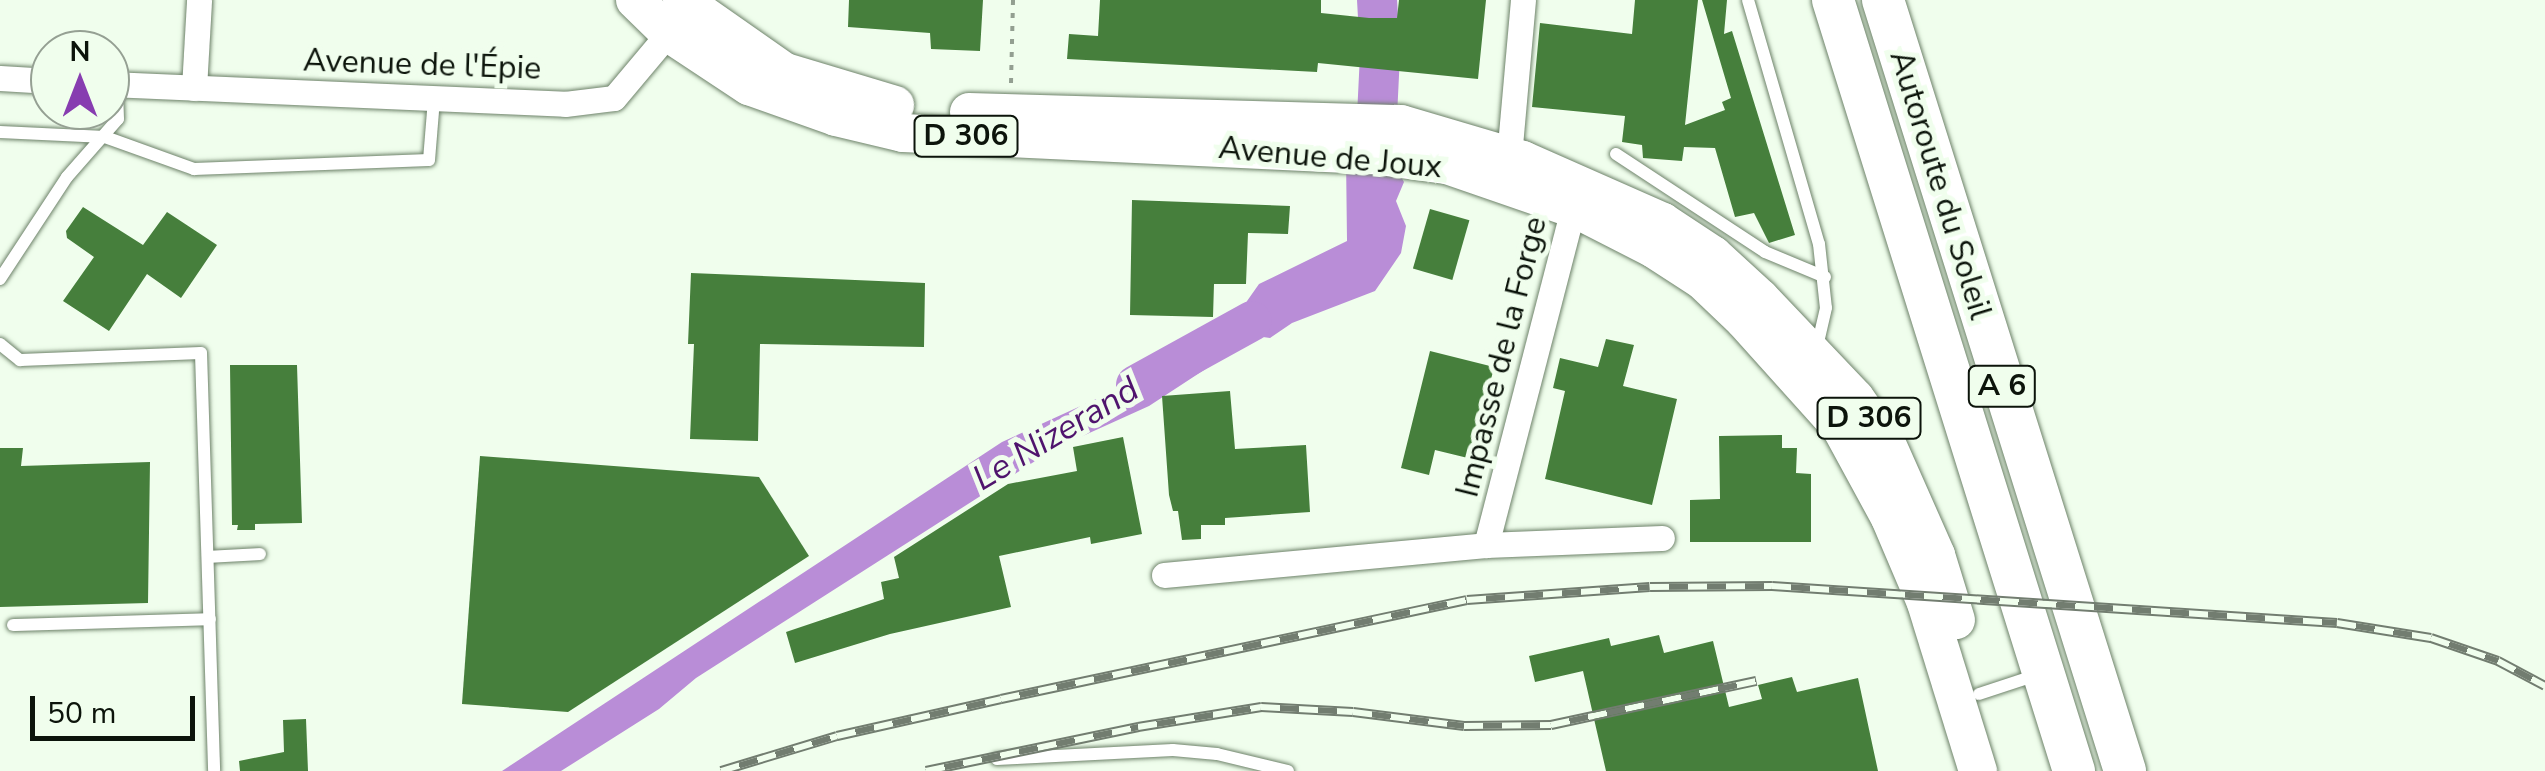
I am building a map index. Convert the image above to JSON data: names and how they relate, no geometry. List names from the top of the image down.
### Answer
{
  "streets": {
    "highway": ["Autoroute du Soleil", "A 6"],
    "main road": ["D 306", "Avenue de Joux"],
    "street": ["Avenue de l'Épie", "Impasse de la Forge"]
  },
  "crossings": [
    ["Avenue de l'Épie", "Avenue de Joux"],
    ["Avenue de Joux", "Impasse de la Forge"]
  ],
  "water": ["Le Nizerand"],
  "scale_bar": "50 m",
  "north": "top"
}
